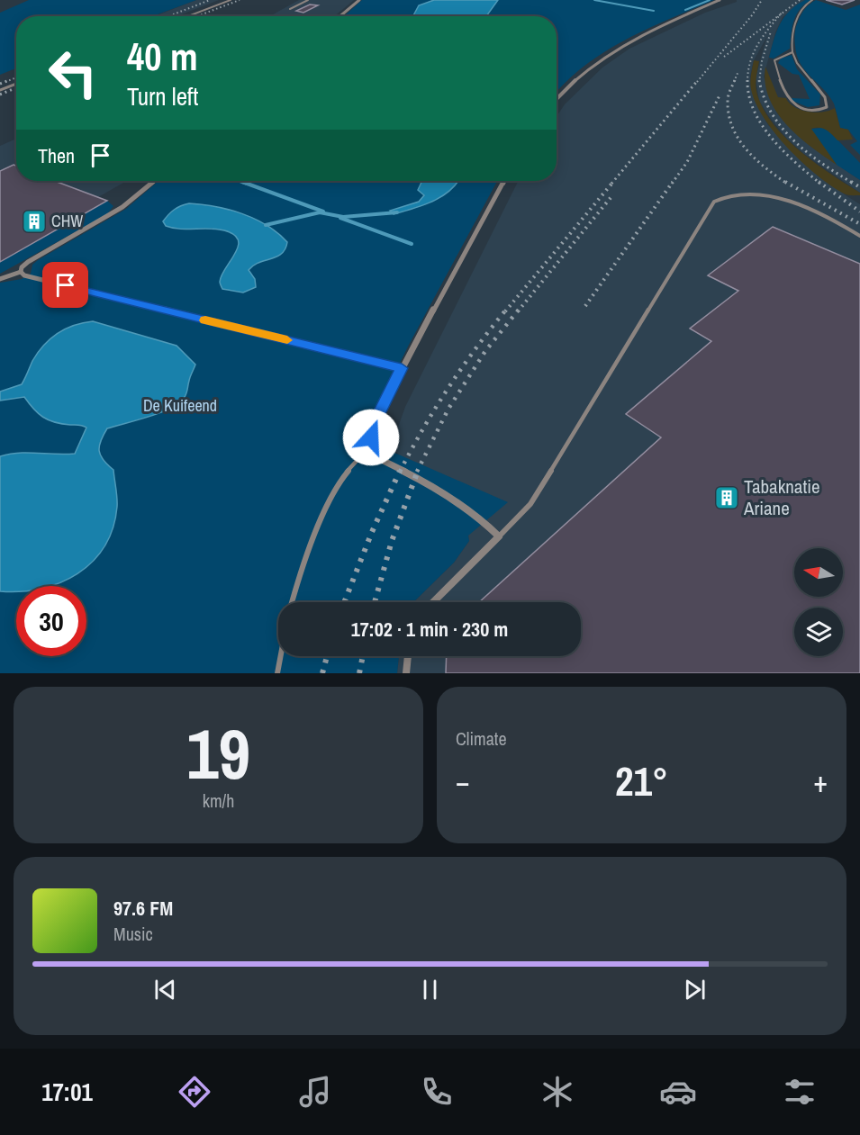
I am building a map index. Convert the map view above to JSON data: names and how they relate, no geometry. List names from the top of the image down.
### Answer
{
  "parks": ["De Kuifeend"],
  "places": {
    "building": ["CHW", "Tabaknatie Ariane"]
  },
  "north": "left",
  "page": {
    "turn": ["40 m", "Turn left"],
    "then": "Then",
    "limit": "30",
    "trip": "17:02 · 1 min · 230 m",
    "tile": [
      ["19", "km/h"],
      "Climate"
    ],
    "heat": ["−", "21°", "+"],
    "song": ["97.6 FM", "Music"],
    "tabs": "17:01"
  }
}
